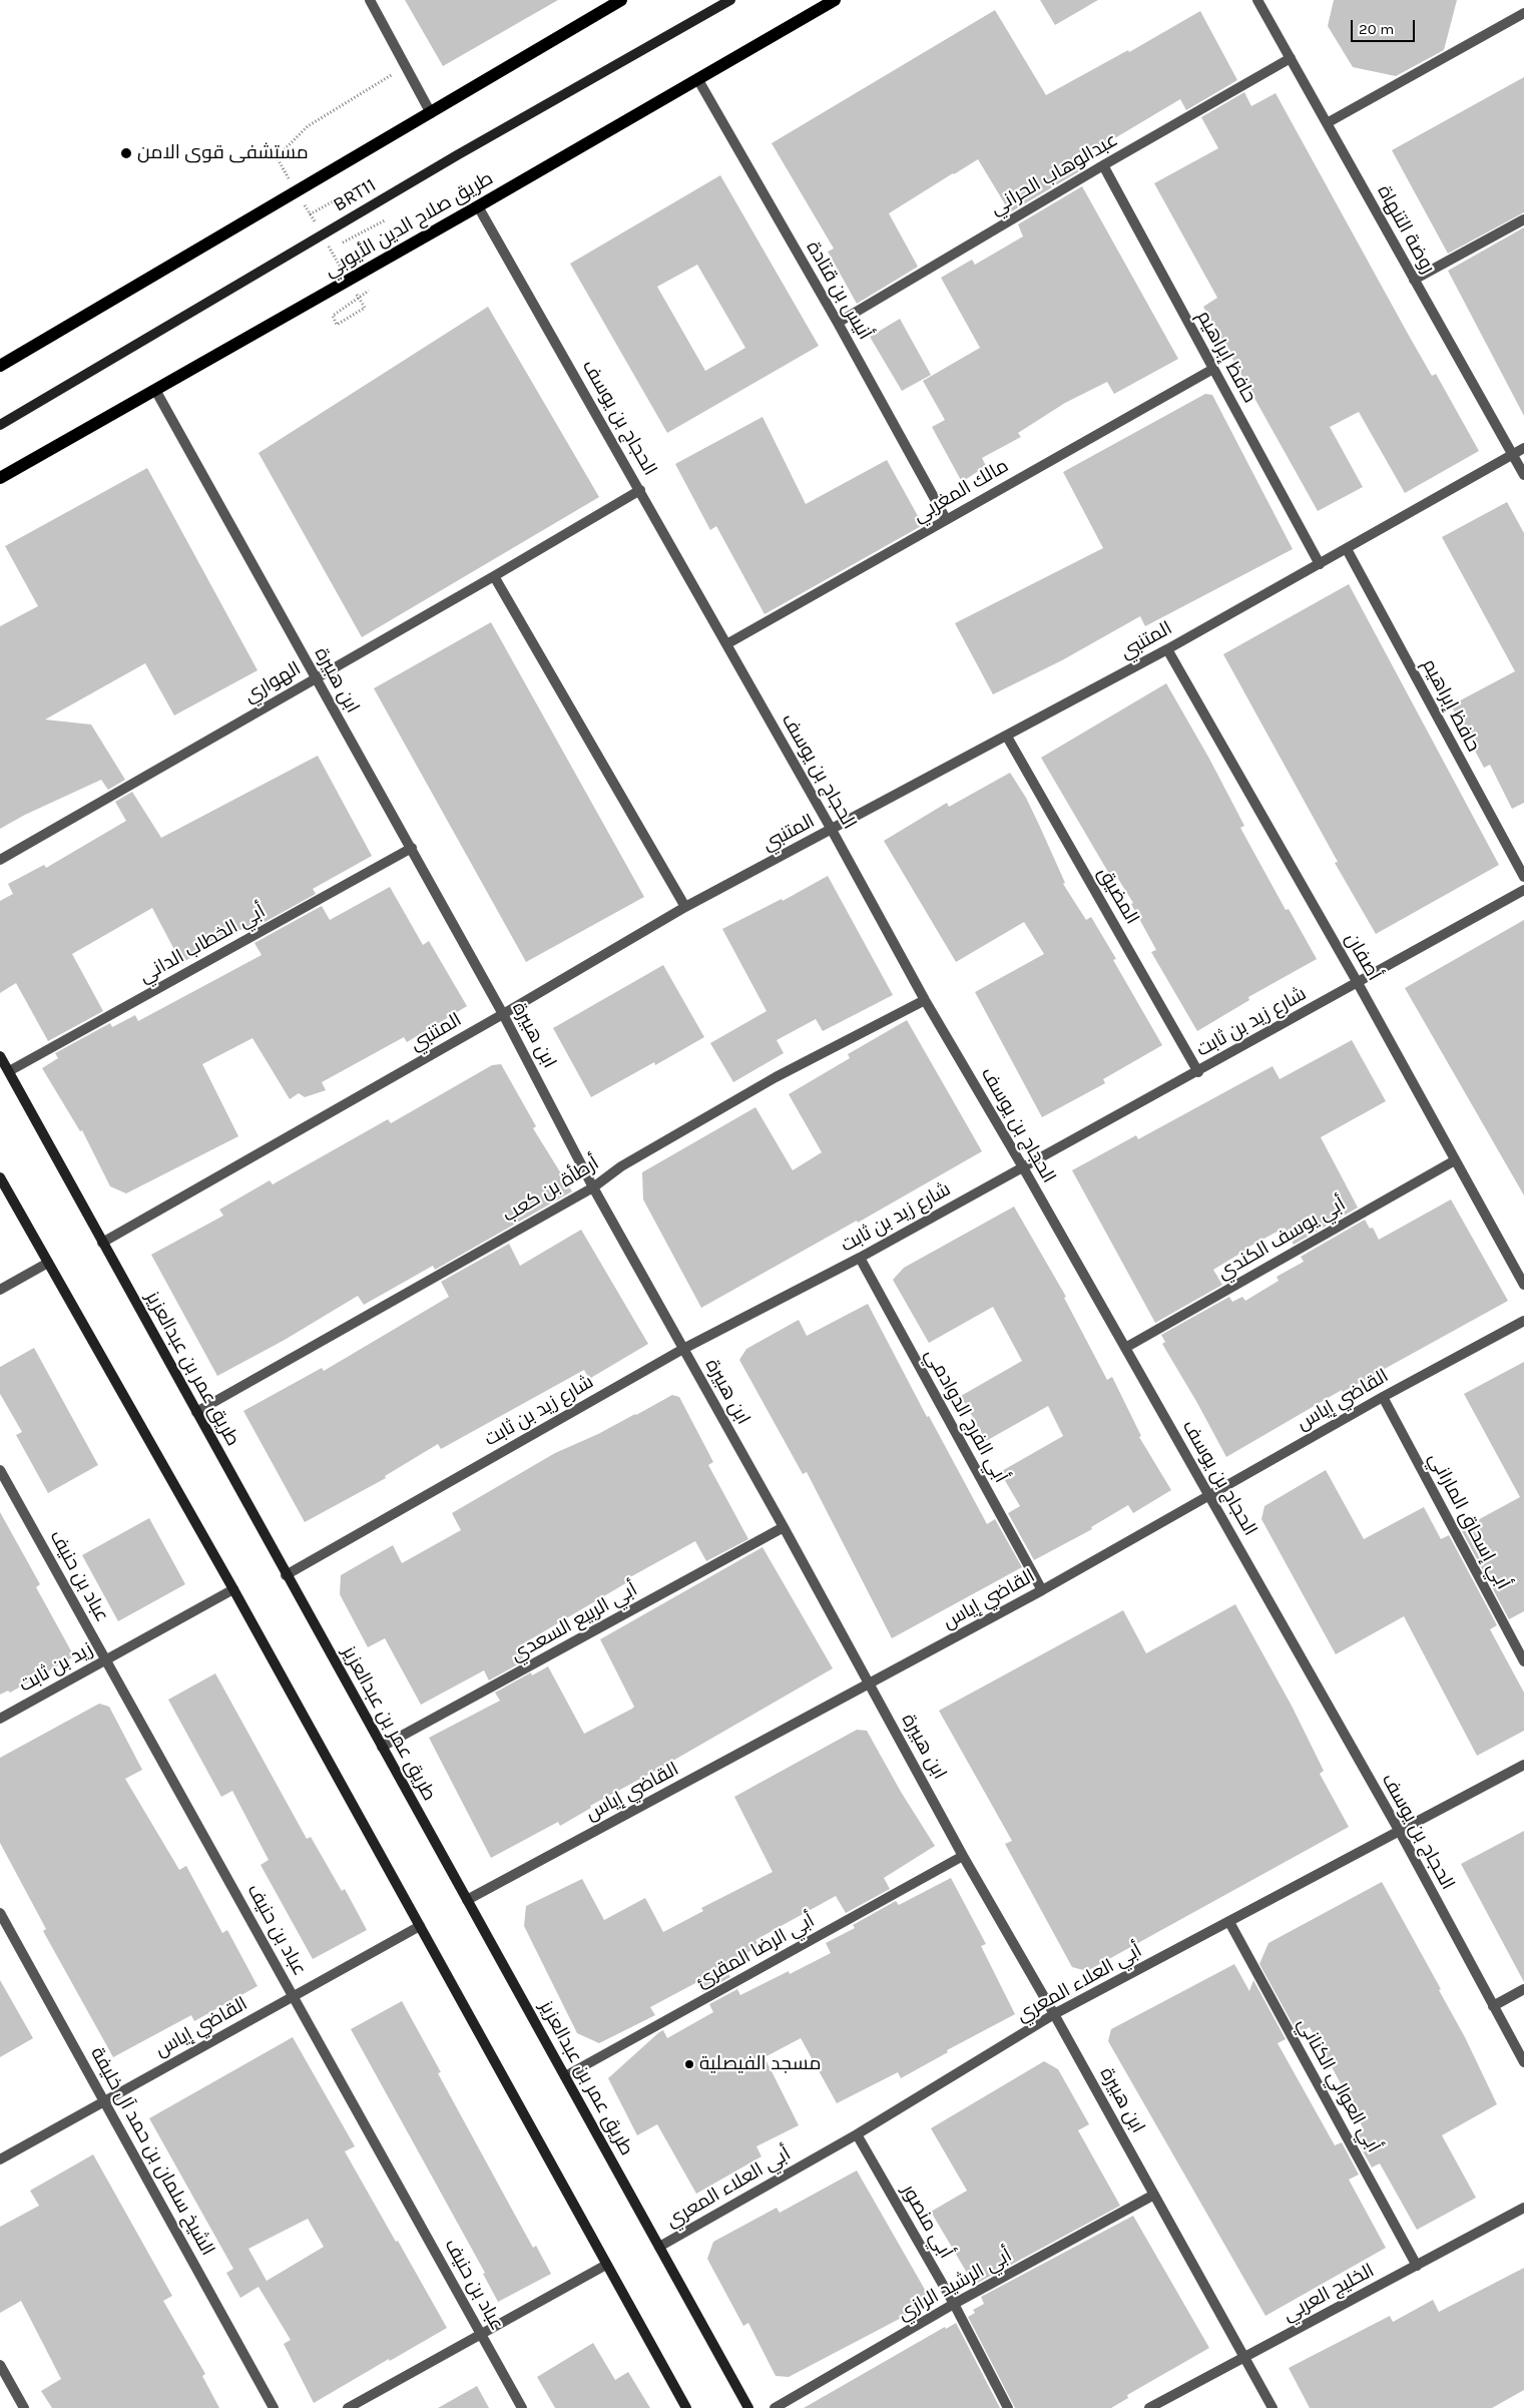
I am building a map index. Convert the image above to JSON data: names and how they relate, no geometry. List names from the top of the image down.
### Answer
{
  "streets": {
    "main road": ["BRT11", "طريق صلاح الدين الأيوبي", "طريق عمر بن عبدالعزيز"],
    "street": [
      "عبدالوهاب الحراني",
      "روضة التنهاة",
      "أنيس بن قتادة",
      "حافظ إبراهيم",
      "الحجاج بن يوسف",
      "مالك المغربي",
      "المتنبي",
      "ابن هبيرة",
      "الهواري",
      "المضيق",
      "أبي الخطاب الداني",
      "أصفان",
      "شارع زيد بن ثابت",
      "أرطأة بن كعب",
      "أبي يوسف الكندي",
      "القاضي إياس",
      "أبي الفرج الدوادمي",
      "أبي إسحاق الماراني",
      "عباد بن حنيف",
      "أبي الربيع السعدي",
      "زيد بن ثابت",
      "أبي الرضا المقرئ",
      "أبي العلاء المعري",
      "أبي العوالي الكناني",
      "الشيخ سلمان بن حمد آل خليفة",
      "أبي منصور",
      "أبي الرشيد الرازي",
      "الخليج العربي"
    ]
  },
  "crossings": [
    ["عبدالوهاب الحراني", "روضة التنهاة"],
    ["عبدالوهاب الحراني", "أنيس بن قتادة"],
    ["عبدالوهاب الحراني", "حافظ إبراهيم"],
    ["طريق صلاح الدين الأيوبي", "أنيس بن قتادة"],
    ["طريق صلاح الدين الأيوبي", "الحجاج بن يوسف"],
    ["طريق صلاح الدين الأيوبي", "ابن هبيرة"],
    ["روضة التنهاة", "المتنبي"],
    ["أنيس بن قتادة", "مالك المغربي"],
    ["حافظ إبراهيم", "مالك المغربي"],
    ["حافظ إبراهيم", "المتنبي"],
    ["الحجاج بن يوسف", "مالك المغربي"],
    ["الحجاج بن يوسف", "المتنبي"],
    ["الحجاج بن يوسف", "الهواري"],
    ["الحجاج بن يوسف", "شارع زيد بن ثابت"],
    ["الحجاج بن يوسف", "أرطأة بن كعب"],
    ["الحجاج بن يوسف", "أبي يوسف الكندي"],
    ["الحجاج بن يوسف", "القاضي إياس"],
    ["الحجاج بن يوسف", "أبي العلاء المعري"],
    ["المتنبي", "ابن هبيرة"],
    ["المتنبي", "المضيق"],
    ["المتنبي", "أصفان"],
    ["المتنبي", "طريق عمر بن عبدالعزيز"],
    ["ابن هبيرة", "الهواري"],
    ["ابن هبيرة", "أبي الخطاب الداني"],
    ["ابن هبيرة", "شارع زيد بن ثابت"],
    ["ابن هبيرة", "أرطأة بن كعب"],
    ["ابن هبيرة", "القاضي إياس"],
    ["ابن هبيرة", "أبي الربيع السعدي"],
    ["ابن هبيرة", "أبي الرضا المقرئ"],
    ["ابن هبيرة", "أبي العلاء المعري"],
    ["ابن هبيرة", "أبي الرشيد الرازي"],
    ["ابن هبيرة", "الخليج العربي"],
    ["المضيق", "شارع زيد بن ثابت"],
    ["أبي الخطاب الداني", "طريق عمر بن عبدالعزيز"],
    ["أصفان", "شارع زيد بن ثابت"],
    ["أصفان", "أبي يوسف الكندي"],
    ["شارع زيد بن ثابت", "طريق عمر بن عبدالعزيز"],
    ["شارع زيد بن ثابت", "أبي الفرج الدوادمي"],
    ["أرطأة بن كعب", "طريق عمر بن عبدالعزيز"],
    ["طريق عمر بن عبدالعزيز", "القاضي إياس"],
    ["طريق عمر بن عبدالعزيز", "أبي الربيع السعدي"],
    ["طريق عمر بن عبدالعزيز", "أبي الرضا المقرئ"],
    ["طريق عمر بن عبدالعزيز", "أبي العلاء المعري"],
    ["القاضي إياس", "أبي الفرج الدوادمي"],
    ["القاضي إياس", "أبي إسحاق الماراني"],
    ["القاضي إياس", "عباد بن حنيف"],
    ["القاضي إياس", "الشيخ سلمان بن حمد آل خليفة"],
    ["عباد بن حنيف", "زيد بن ثابت"],
    ["أبي العلاء المعري", "أبي العوالي الكناني"],
    ["أبي العلاء المعري", "أبي منصور"],
    ["أبي العوالي الكناني", "الخليج العربي"],
    ["أبي منصور", "أبي الرشيد الرازي"]
  ],
  "places": ["مستشفى قوى الامن", "مسجد الفيصلية"],
  "scale_bar": "20 m"
}
